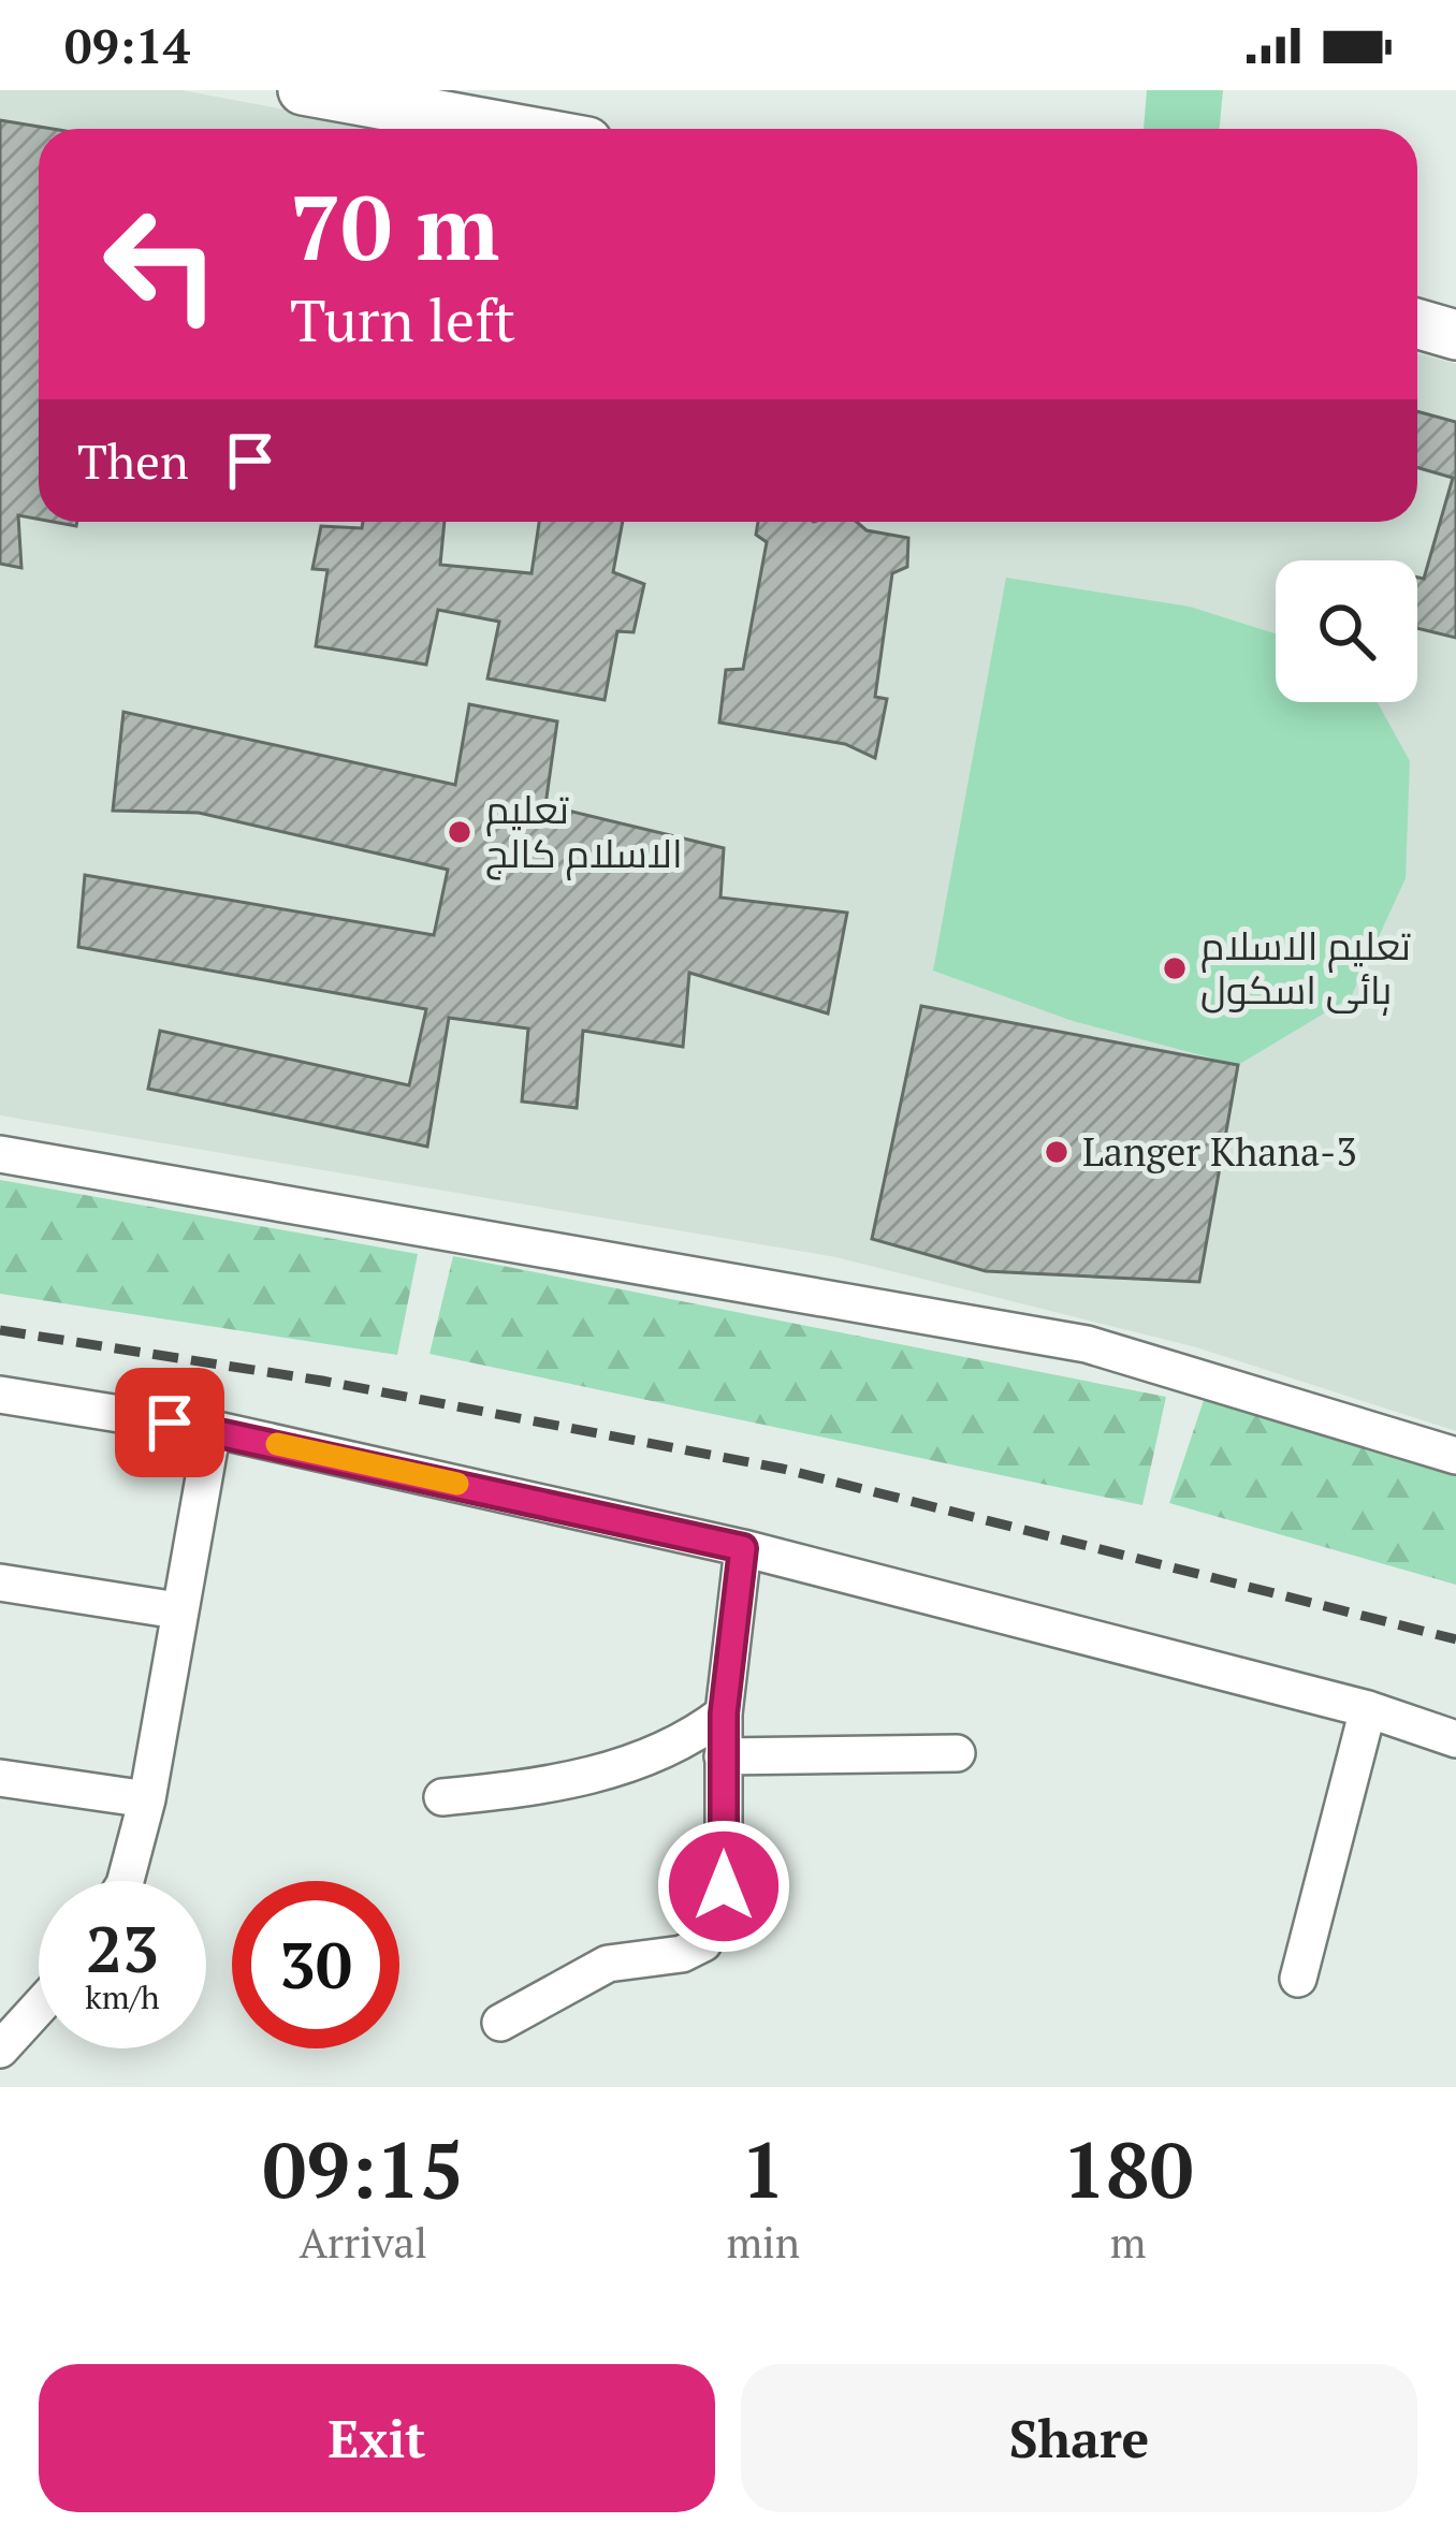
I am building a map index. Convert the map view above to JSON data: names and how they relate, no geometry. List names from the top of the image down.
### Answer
{
  "places": ["تعلیم الاسلام کالج", "تعلیم الاسلام ہائی اسکول", "Langer Khana-3"],
  "page": {
    "status": "09:14",
    "turn": ["70 m", "Turn left"],
    "then": "Then",
    "speed": "23 km/h",
    "limit": "30",
    "eta": [
      "09:15",
      "Arrival",
      "1",
      "min",
      "180",
      "m"
    ],
    "buttons": ["Exit", "Share"]
  }
}
